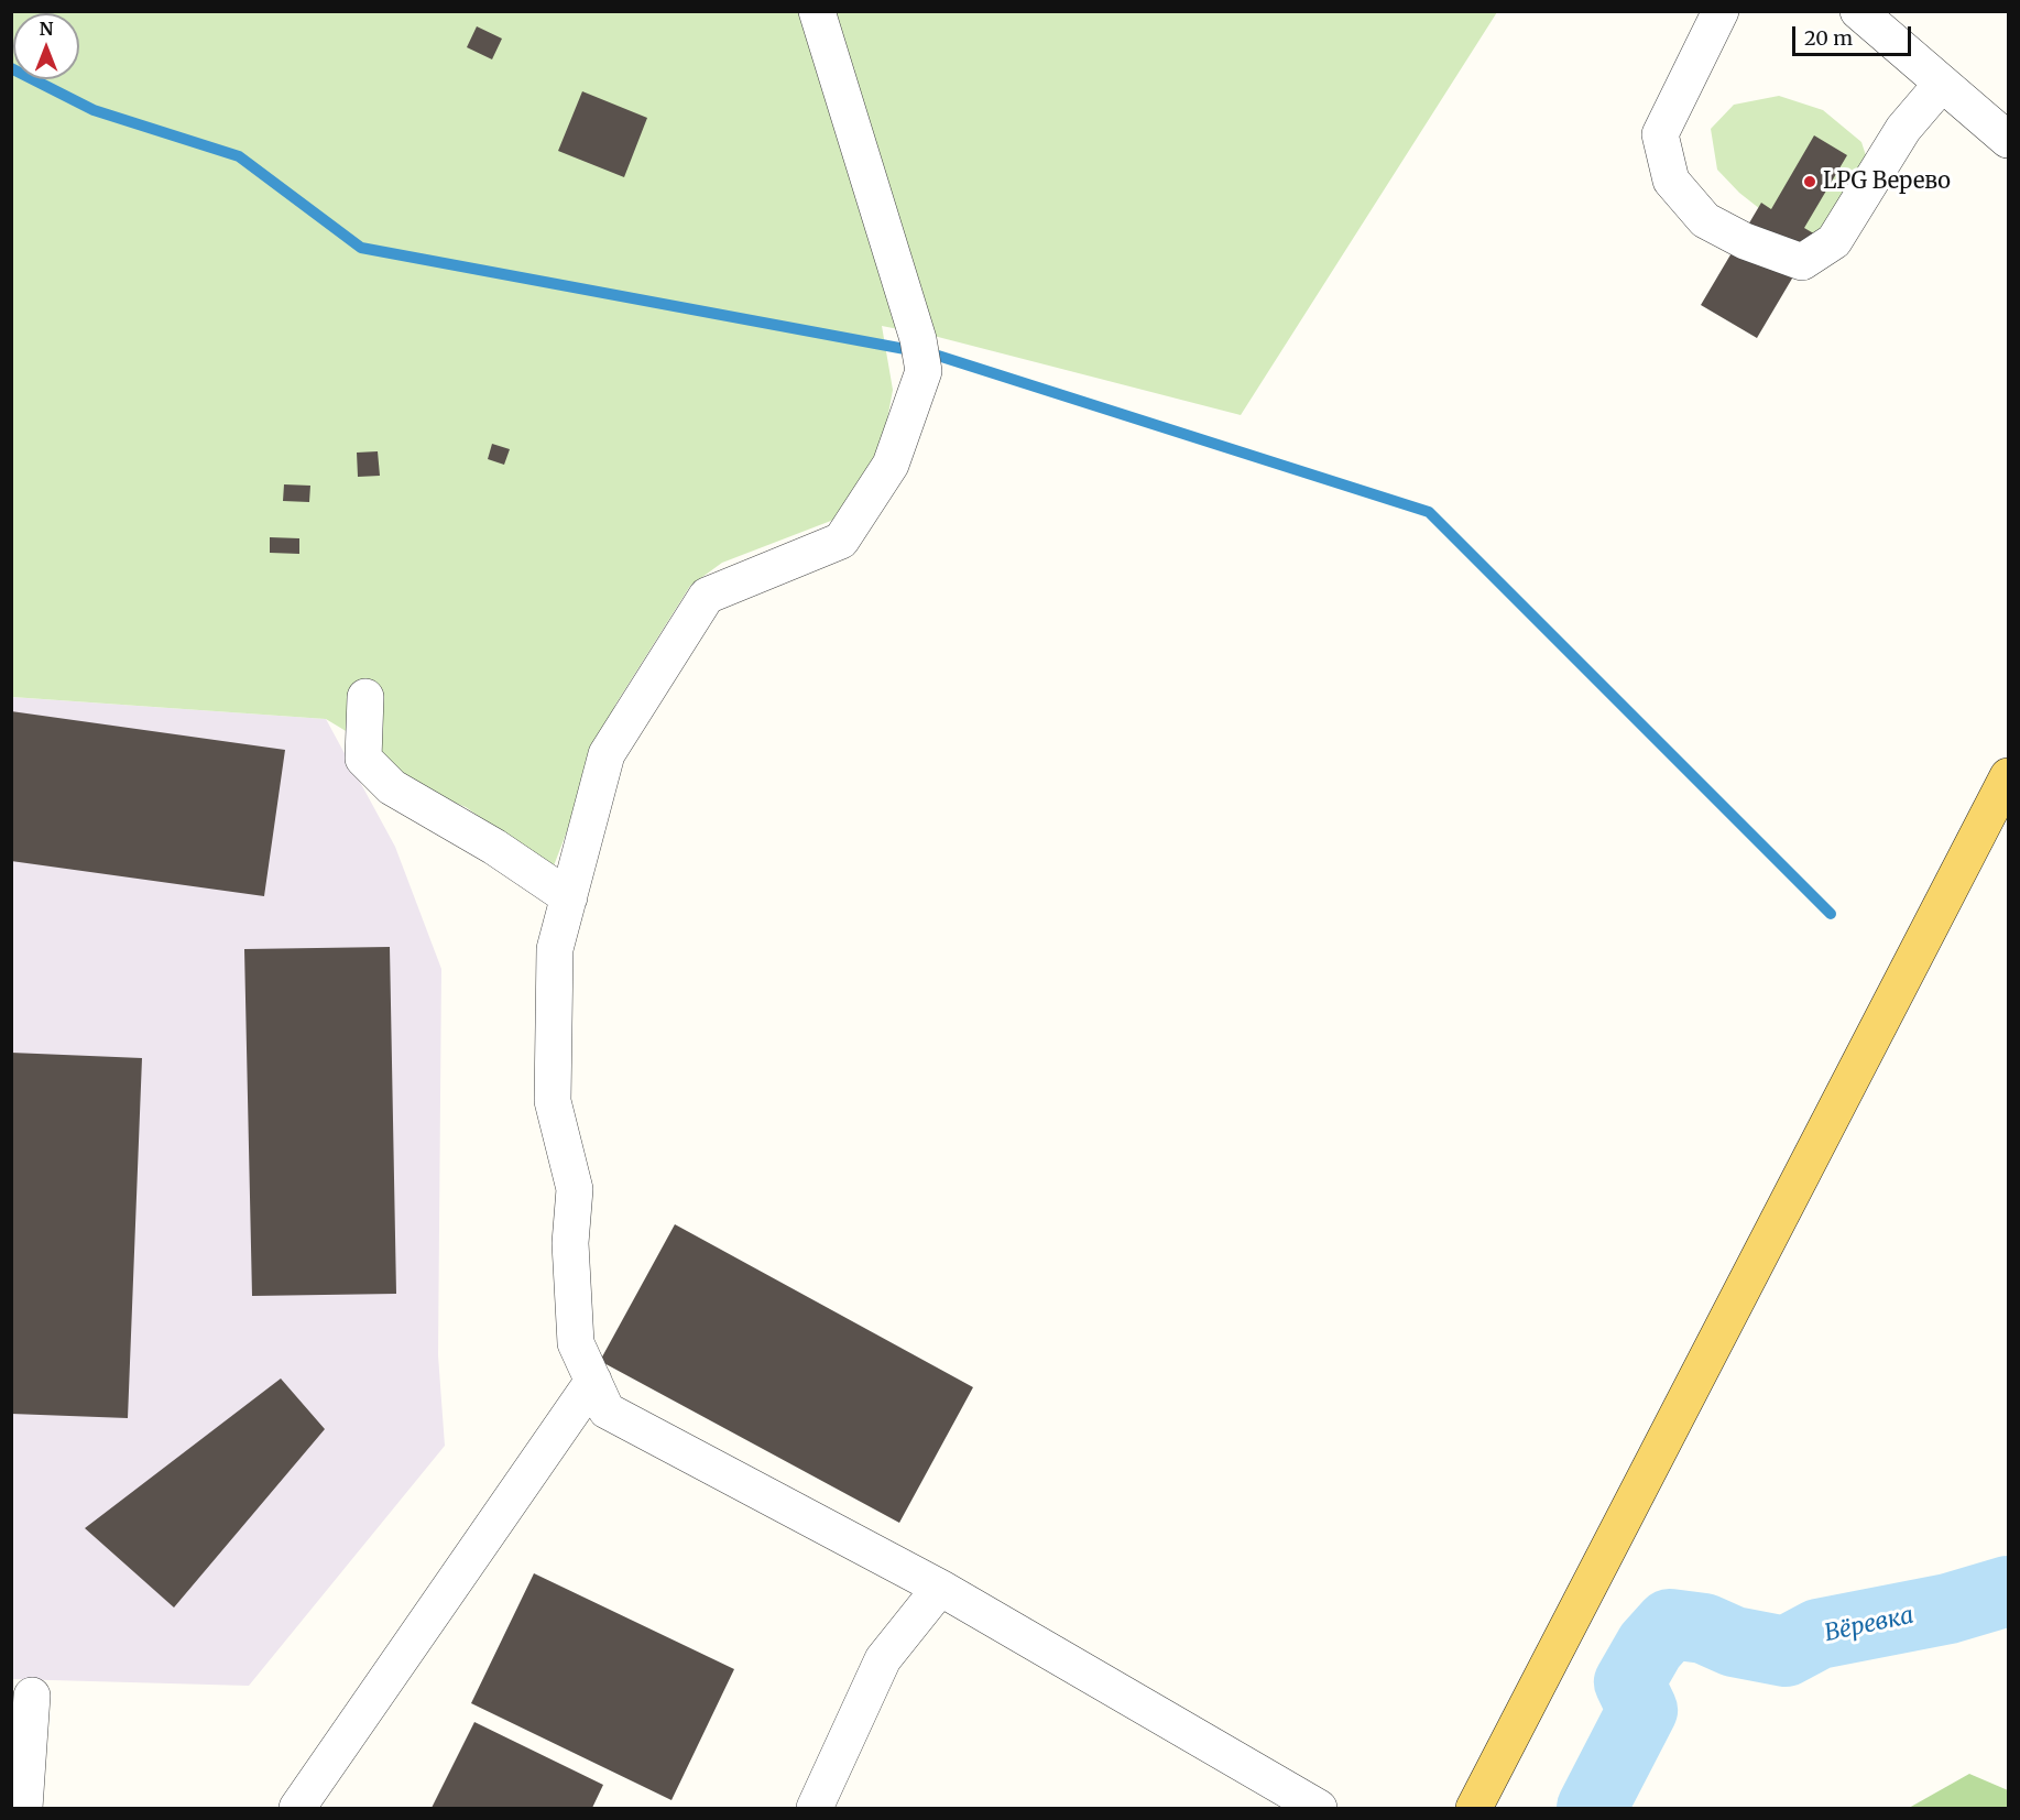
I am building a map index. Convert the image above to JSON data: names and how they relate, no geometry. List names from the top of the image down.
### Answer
{
  "water": ["Вёревка"],
  "places": ["LPG Верево"],
  "scale_bar": "20 m",
  "north": "top"
}
